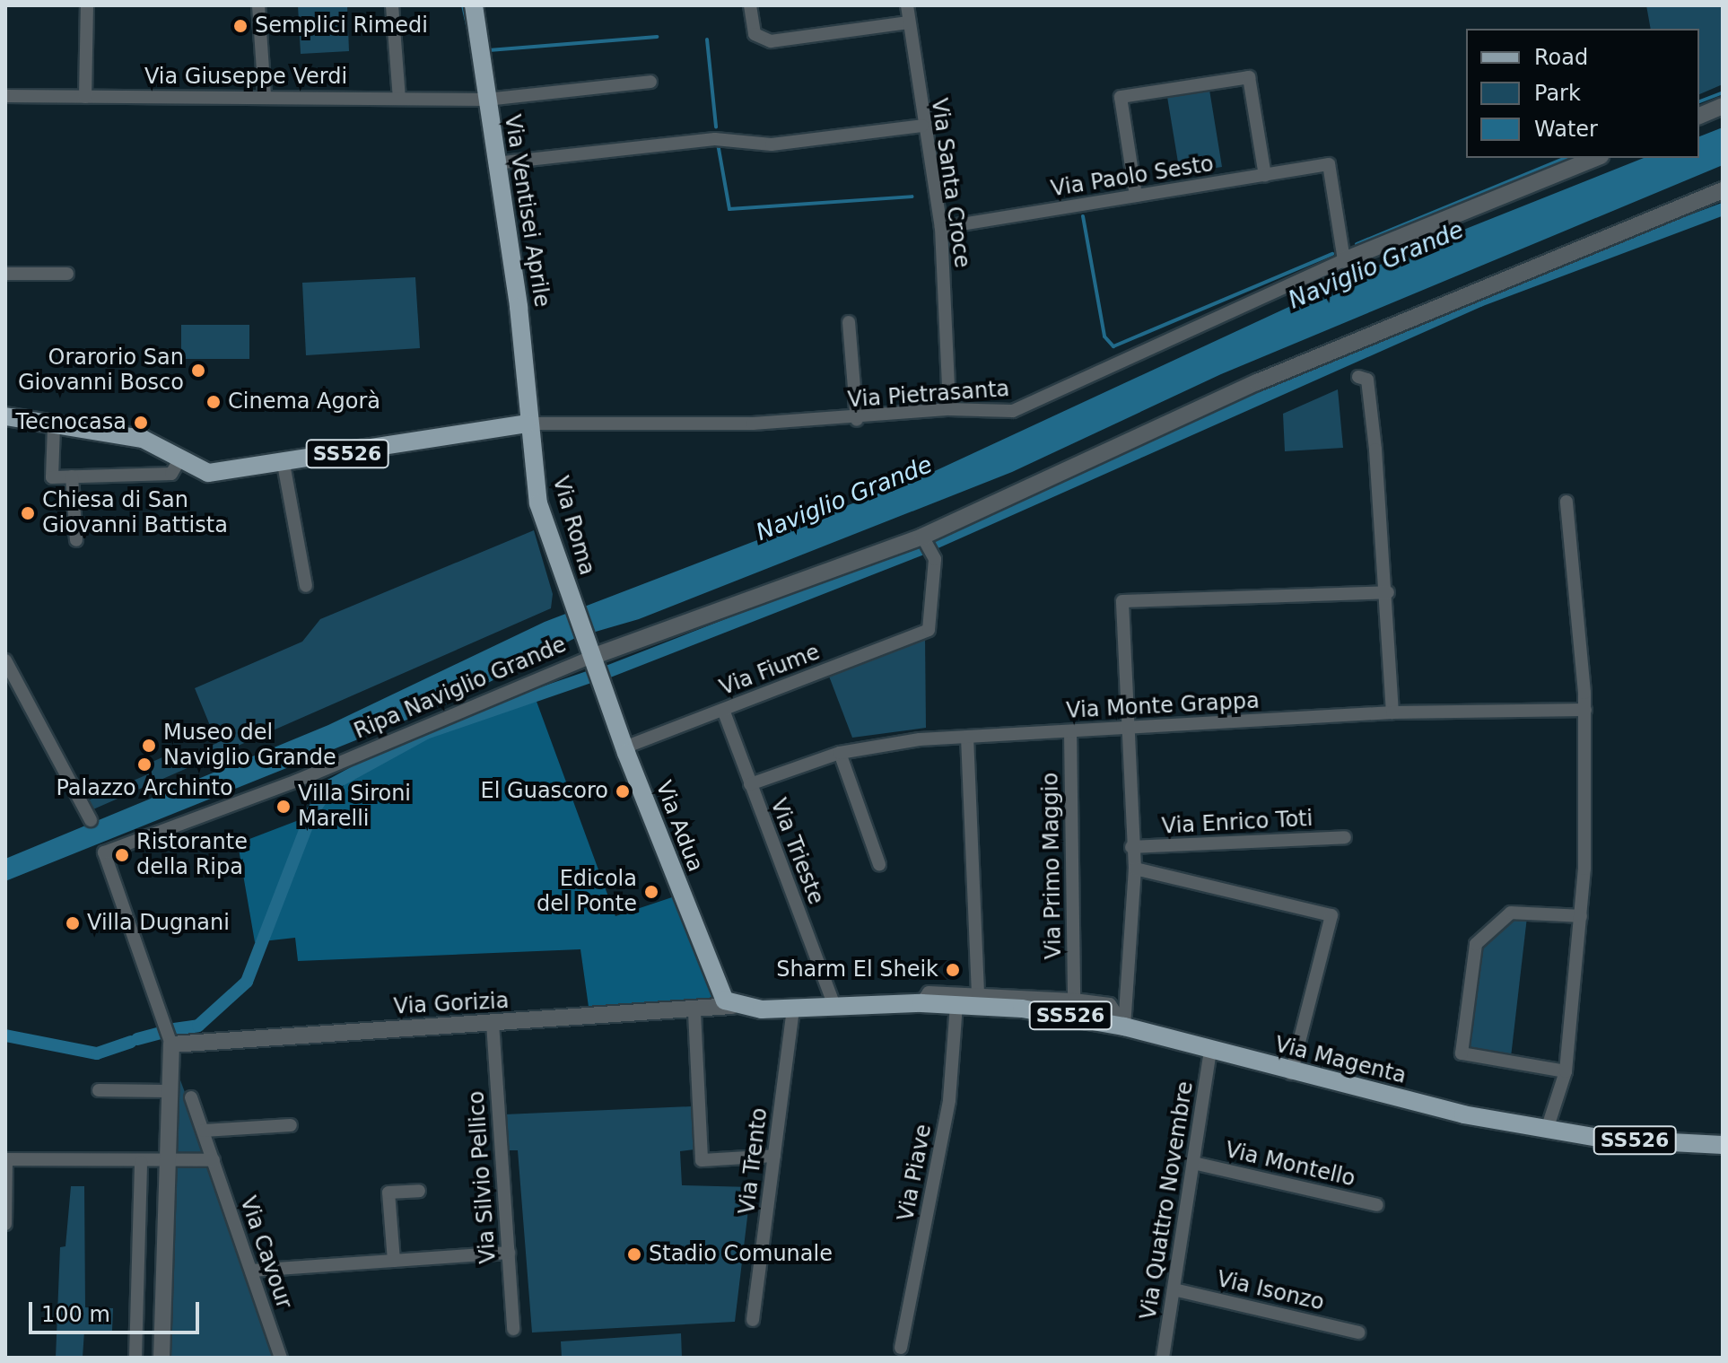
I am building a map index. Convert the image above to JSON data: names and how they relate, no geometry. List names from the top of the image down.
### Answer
{
  "streets": {
    "main road": [
      "Via Ventisei Aprile",
      "SS526",
      "Via Roma",
      "Via Adua",
      "Via Magenta"
    ],
    "street": [
      "Via Giuseppe Verdi",
      "Via Paolo Sesto",
      "Via Santa Croce",
      "Via Pietrasanta",
      "Via Fiume",
      "Ripa Naviglio Grande",
      "Via Monte Grappa",
      "Via Enrico Toti",
      "Via Trieste",
      "Via Primo Maggio",
      "Via Gorizia",
      "Via Trento",
      "Via Montello",
      "Via Piave",
      "Via Silvio Pellico",
      "Via Quattro Novembre",
      "Via Cavour",
      "Via Isonzo"
    ]
  },
  "crossings": [
    ["Via Giuseppe Verdi", "Via Ventisei Aprile"],
    ["Via Paolo Sesto", "Via Santa Croce"],
    ["Via Paolo Sesto", "Via Pietrasanta"],
    ["Via Santa Croce", "Via Pietrasanta"],
    ["Via Ventisei Aprile", "Via Pietrasanta"],
    ["Via Ventisei Aprile", "Via Roma"],
    ["Via Pietrasanta", "Via Roma"],
    ["SS526", "Via Roma"],
    ["SS526", "Via Magenta"],
    ["Via Roma", "Ripa Naviglio Grande"],
    ["Via Roma", "Via Adua"],
    ["Via Fiume", "Via Adua"],
    ["Via Fiume", "Via Trieste"],
    ["Ripa Naviglio Grande", "Via Adua"],
    ["Ripa Naviglio Grande", "Via Gorizia"],
    ["Via Monte Grappa", "Via Enrico Toti"],
    ["Via Monte Grappa", "Via Trieste"],
    ["Via Monte Grappa", "Via Primo Maggio"],
    ["Via Enrico Toti", "Via Magenta"],
    ["Via Adua", "Via Gorizia"],
    ["Via Adua", "Via Magenta"],
    ["Via Trieste", "Via Magenta"],
    ["Via Primo Maggio", "Via Magenta"],
    ["Via Gorizia", "Via Magenta"],
    ["Via Gorizia", "Via Silvio Pellico"],
    ["Via Magenta", "Via Trento"],
    ["Via Magenta", "Via Piave"],
    ["Via Magenta", "Via Quattro Novembre"],
    ["Via Montello", "Via Quattro Novembre"],
    ["Via Quattro Novembre", "Via Isonzo"]
  ],
  "water": ["Naviglio Grande"],
  "places": [
    "Semplici Rimedi",
    "Orarorio San Giovanni Bosco",
    "Cinema Agorà",
    "Tecnocasa",
    "Chiesa di San Giovanni Battista",
    "Museo del Naviglio Grande",
    "Palazzo Archinto",
    "El Guascoro",
    "Villa Sironi Marelli",
    "Ristorante della Ripa",
    "Edicola del Ponte",
    "Villa Dugnani",
    "Sharm El Sheik",
    "Stadio Comunale"
  ],
  "legend": ["Road", "Park", "Water"],
  "scale_bar": "100 m"
}
